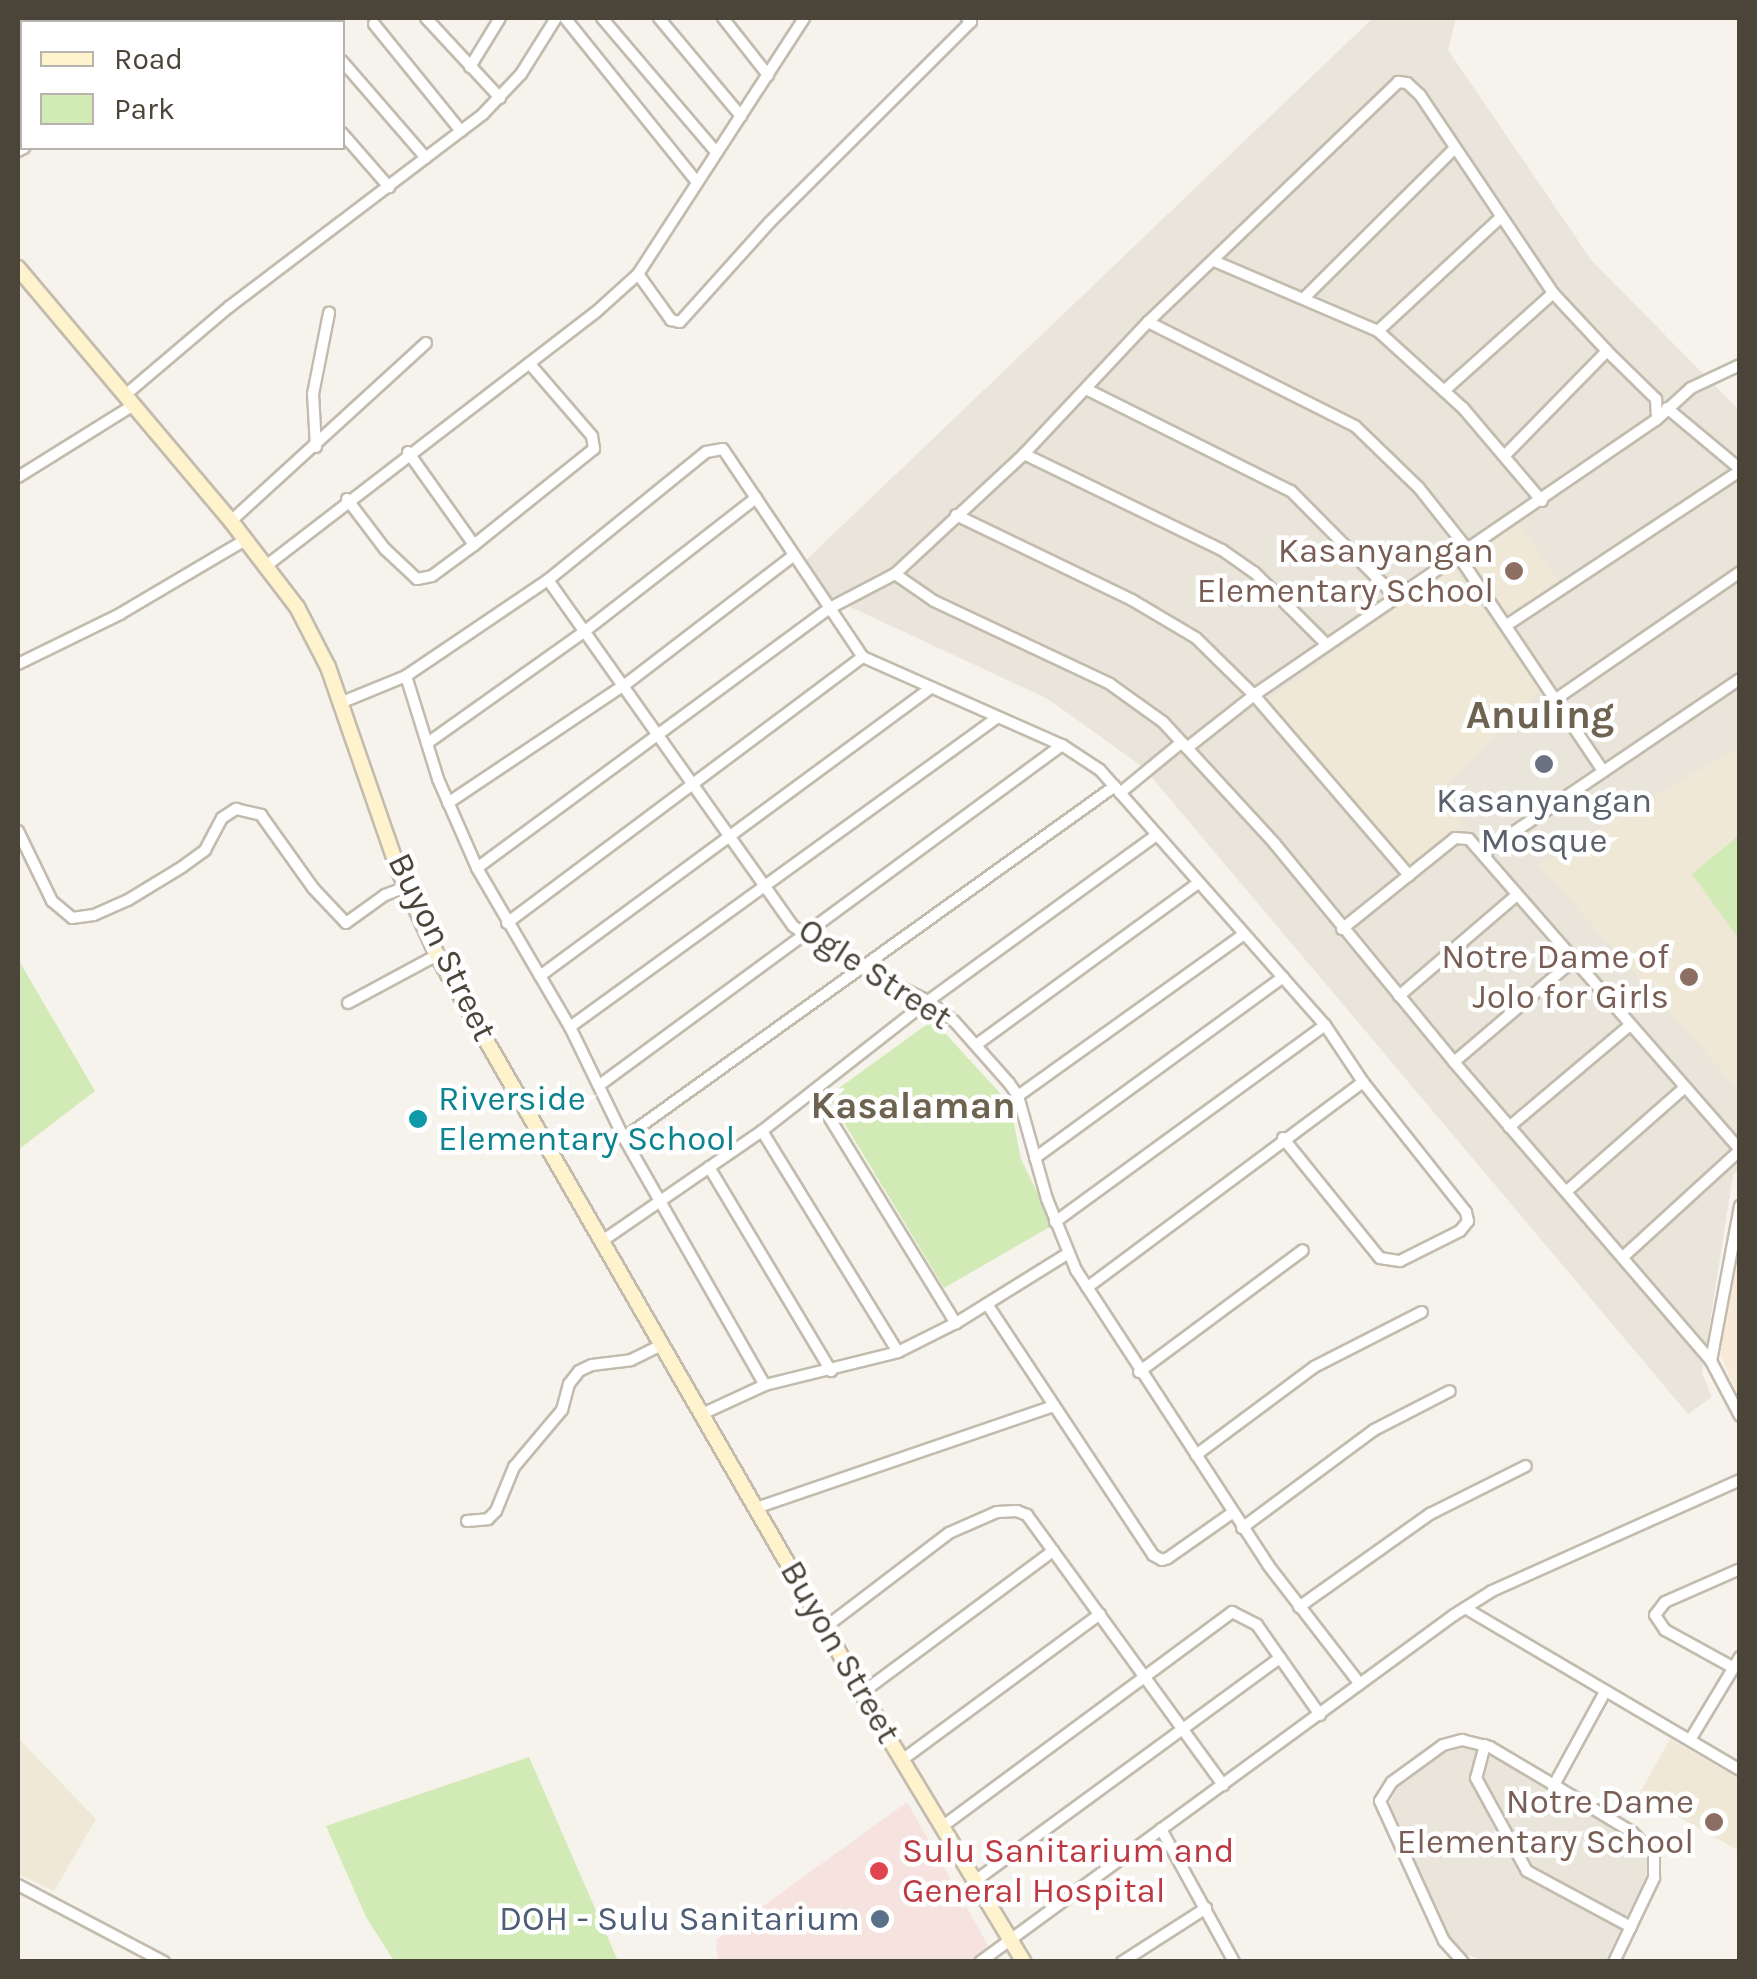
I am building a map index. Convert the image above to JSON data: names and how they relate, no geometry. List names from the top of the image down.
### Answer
{
  "streets": {
    "main road": ["Buyon Street"],
    "street": ["Ogle Street"]
  },
  "districts": ["Anuling", "Kasalaman"],
  "places": [
    "Kasanyangan Elementary School",
    "Kasanyangan Mosque",
    "Notre Dame of Jolo for Girls",
    "Riverside Elementary School",
    "Notre Dame Elementary School",
    "Sulu Sanitarium and General Hospital",
    "DOH - Sulu Sanitarium"
  ],
  "legend": ["Road", "Park"]
}
